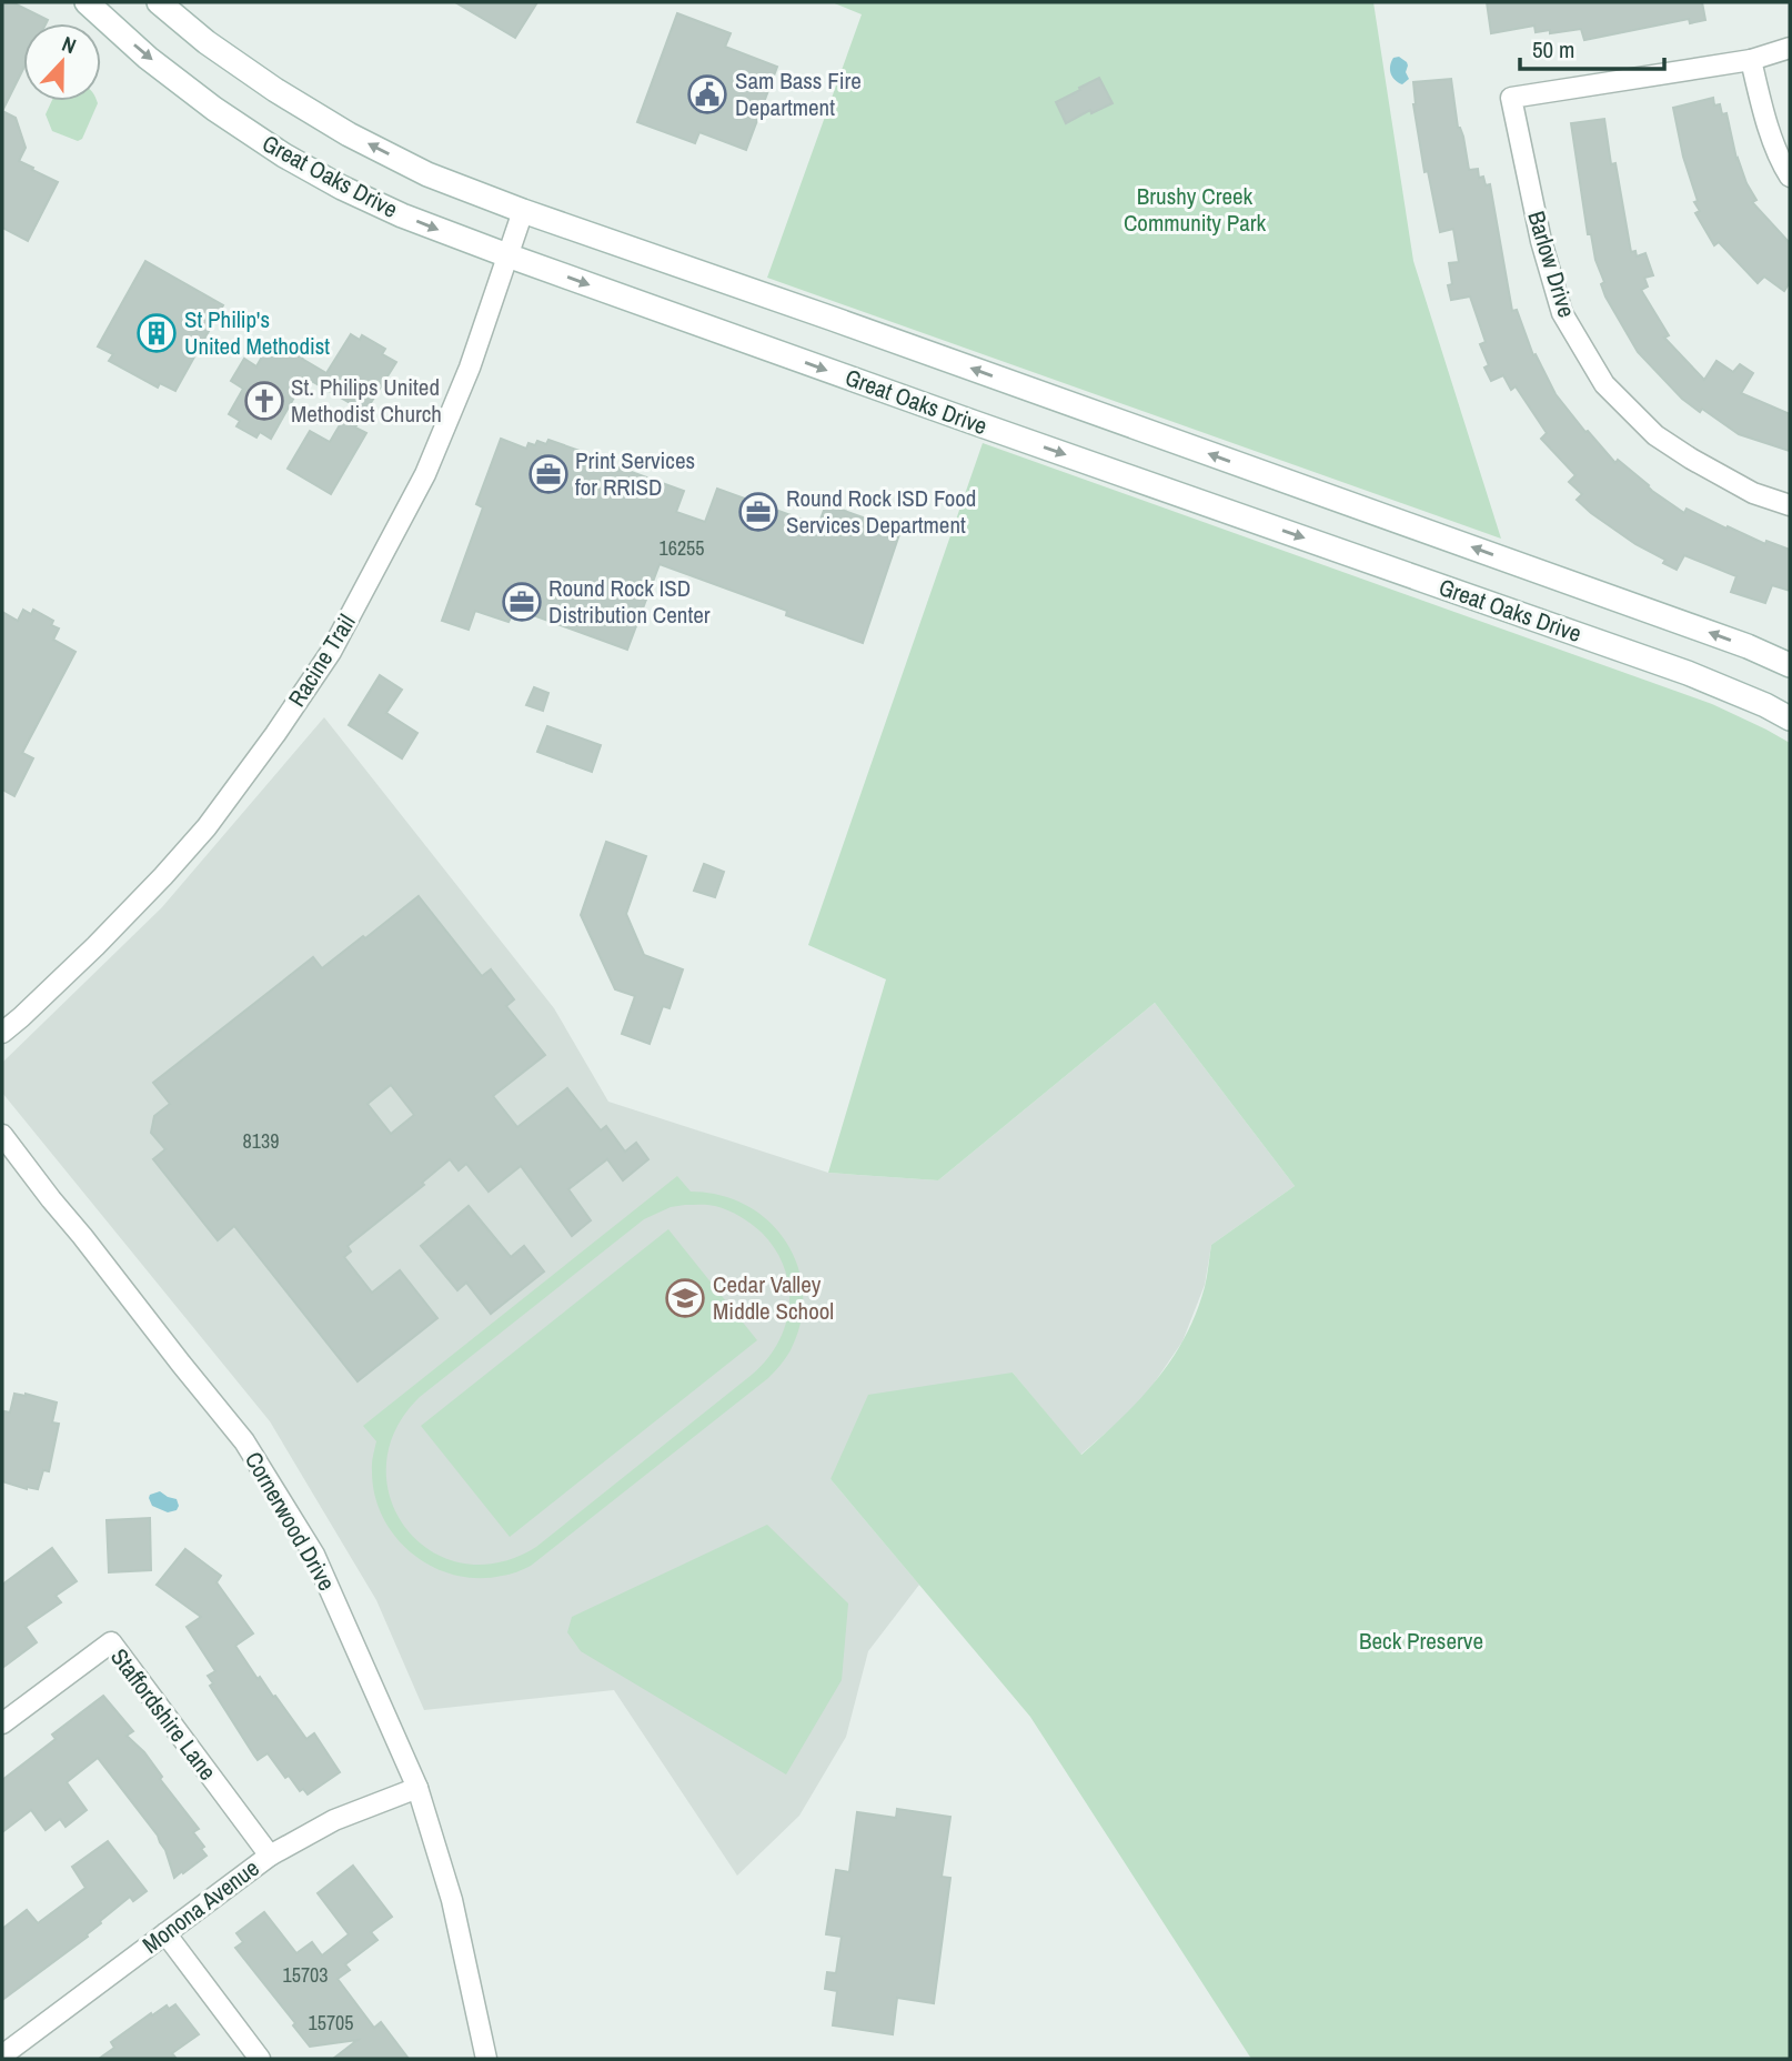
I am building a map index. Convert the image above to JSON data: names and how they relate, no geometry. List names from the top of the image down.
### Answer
{
  "streets": {
    "street": [
      "Great Oaks Drive",
      "Barlow Drive",
      "Racine Trail",
      "Cornerwood Drive",
      "Staffordshire Lane",
      "Monona Avenue"
    ]
  },
  "crossings": [
    ["Great Oaks Drive", "Racine Trail"],
    ["Cornerwood Drive", "Monona Avenue"],
    ["Staffordshire Lane", "Monona Avenue"]
  ],
  "parks": ["Brushy Creek Community Park", "Beck Preserve"],
  "places": {
    "public building": ["Sam Bass Fire Department"],
    "building": ["St Philip's United Methodist"],
    "church": ["St. Philips United Methodist Church"],
    "office": ["Print Services for RRISD", "Round Rock ISD Food Services Department", "Round Rock ISD Distribution Center"],
    "school or university": ["Cedar Valley Middle School"]
  },
  "house_numbers": [
    "16255",
    "8139",
    "15703",
    "15705"
  ],
  "scale_bar": "50 m",
  "north": "top"
}
